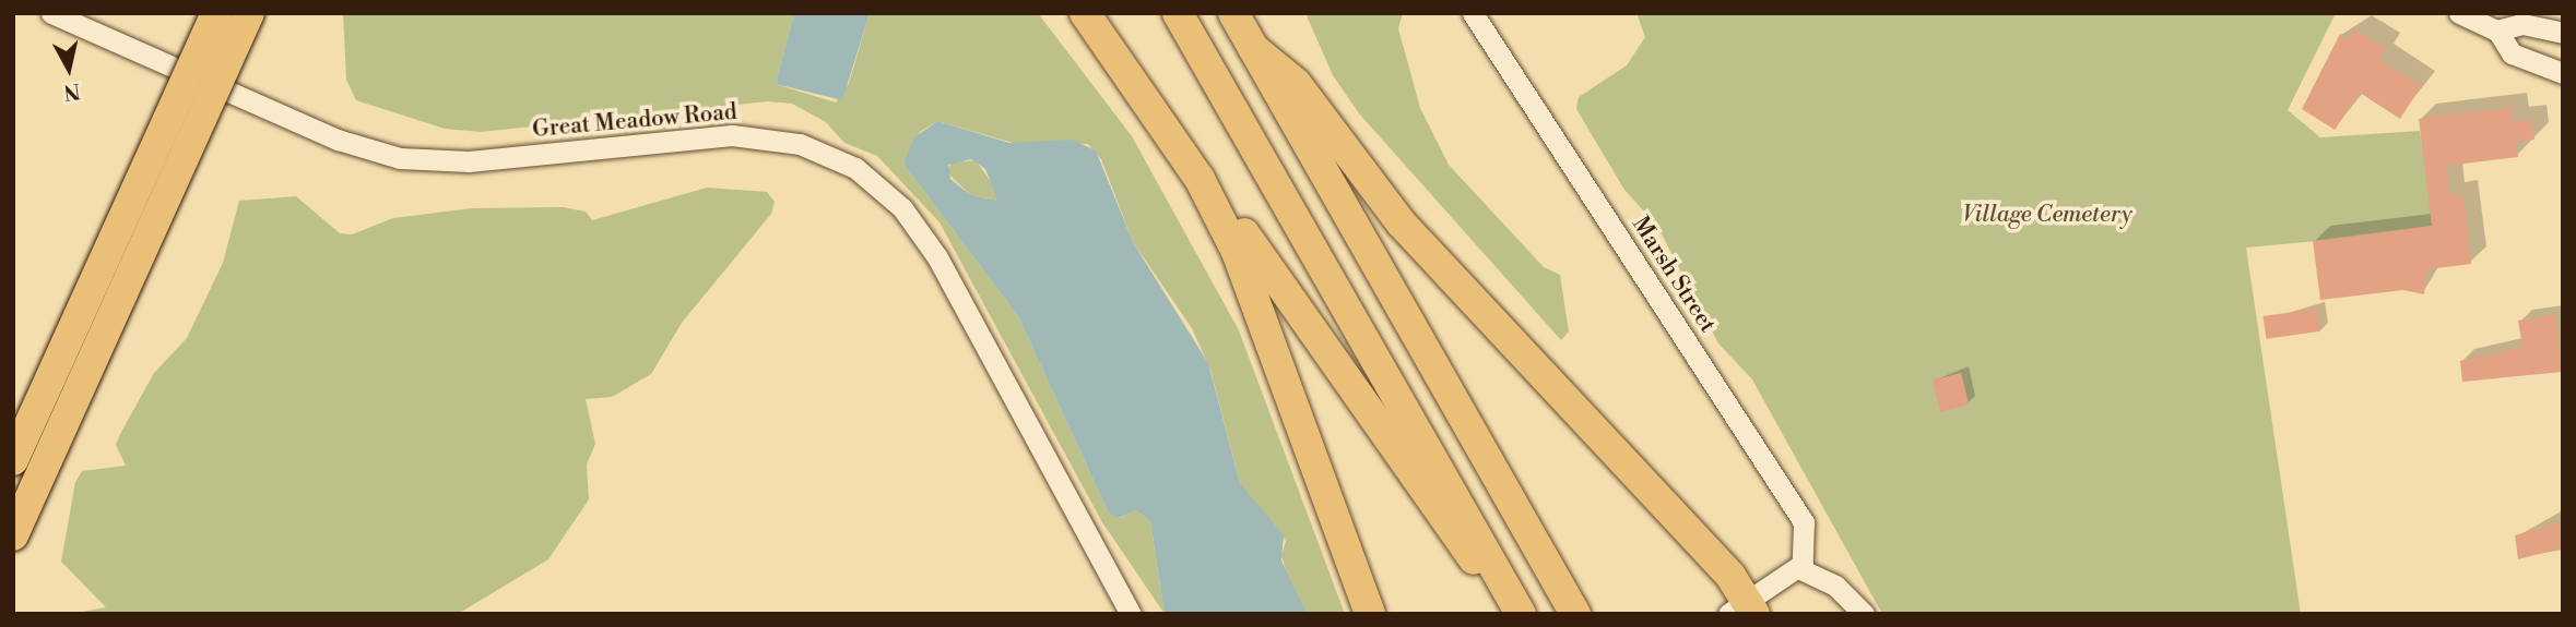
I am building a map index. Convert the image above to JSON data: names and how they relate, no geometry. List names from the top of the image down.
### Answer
{
  "streets": {
    "street": ["Great Meadow Road", "Marsh Street"]
  },
  "parks": ["Village Cemetery"],
  "north": "bottom"
}
